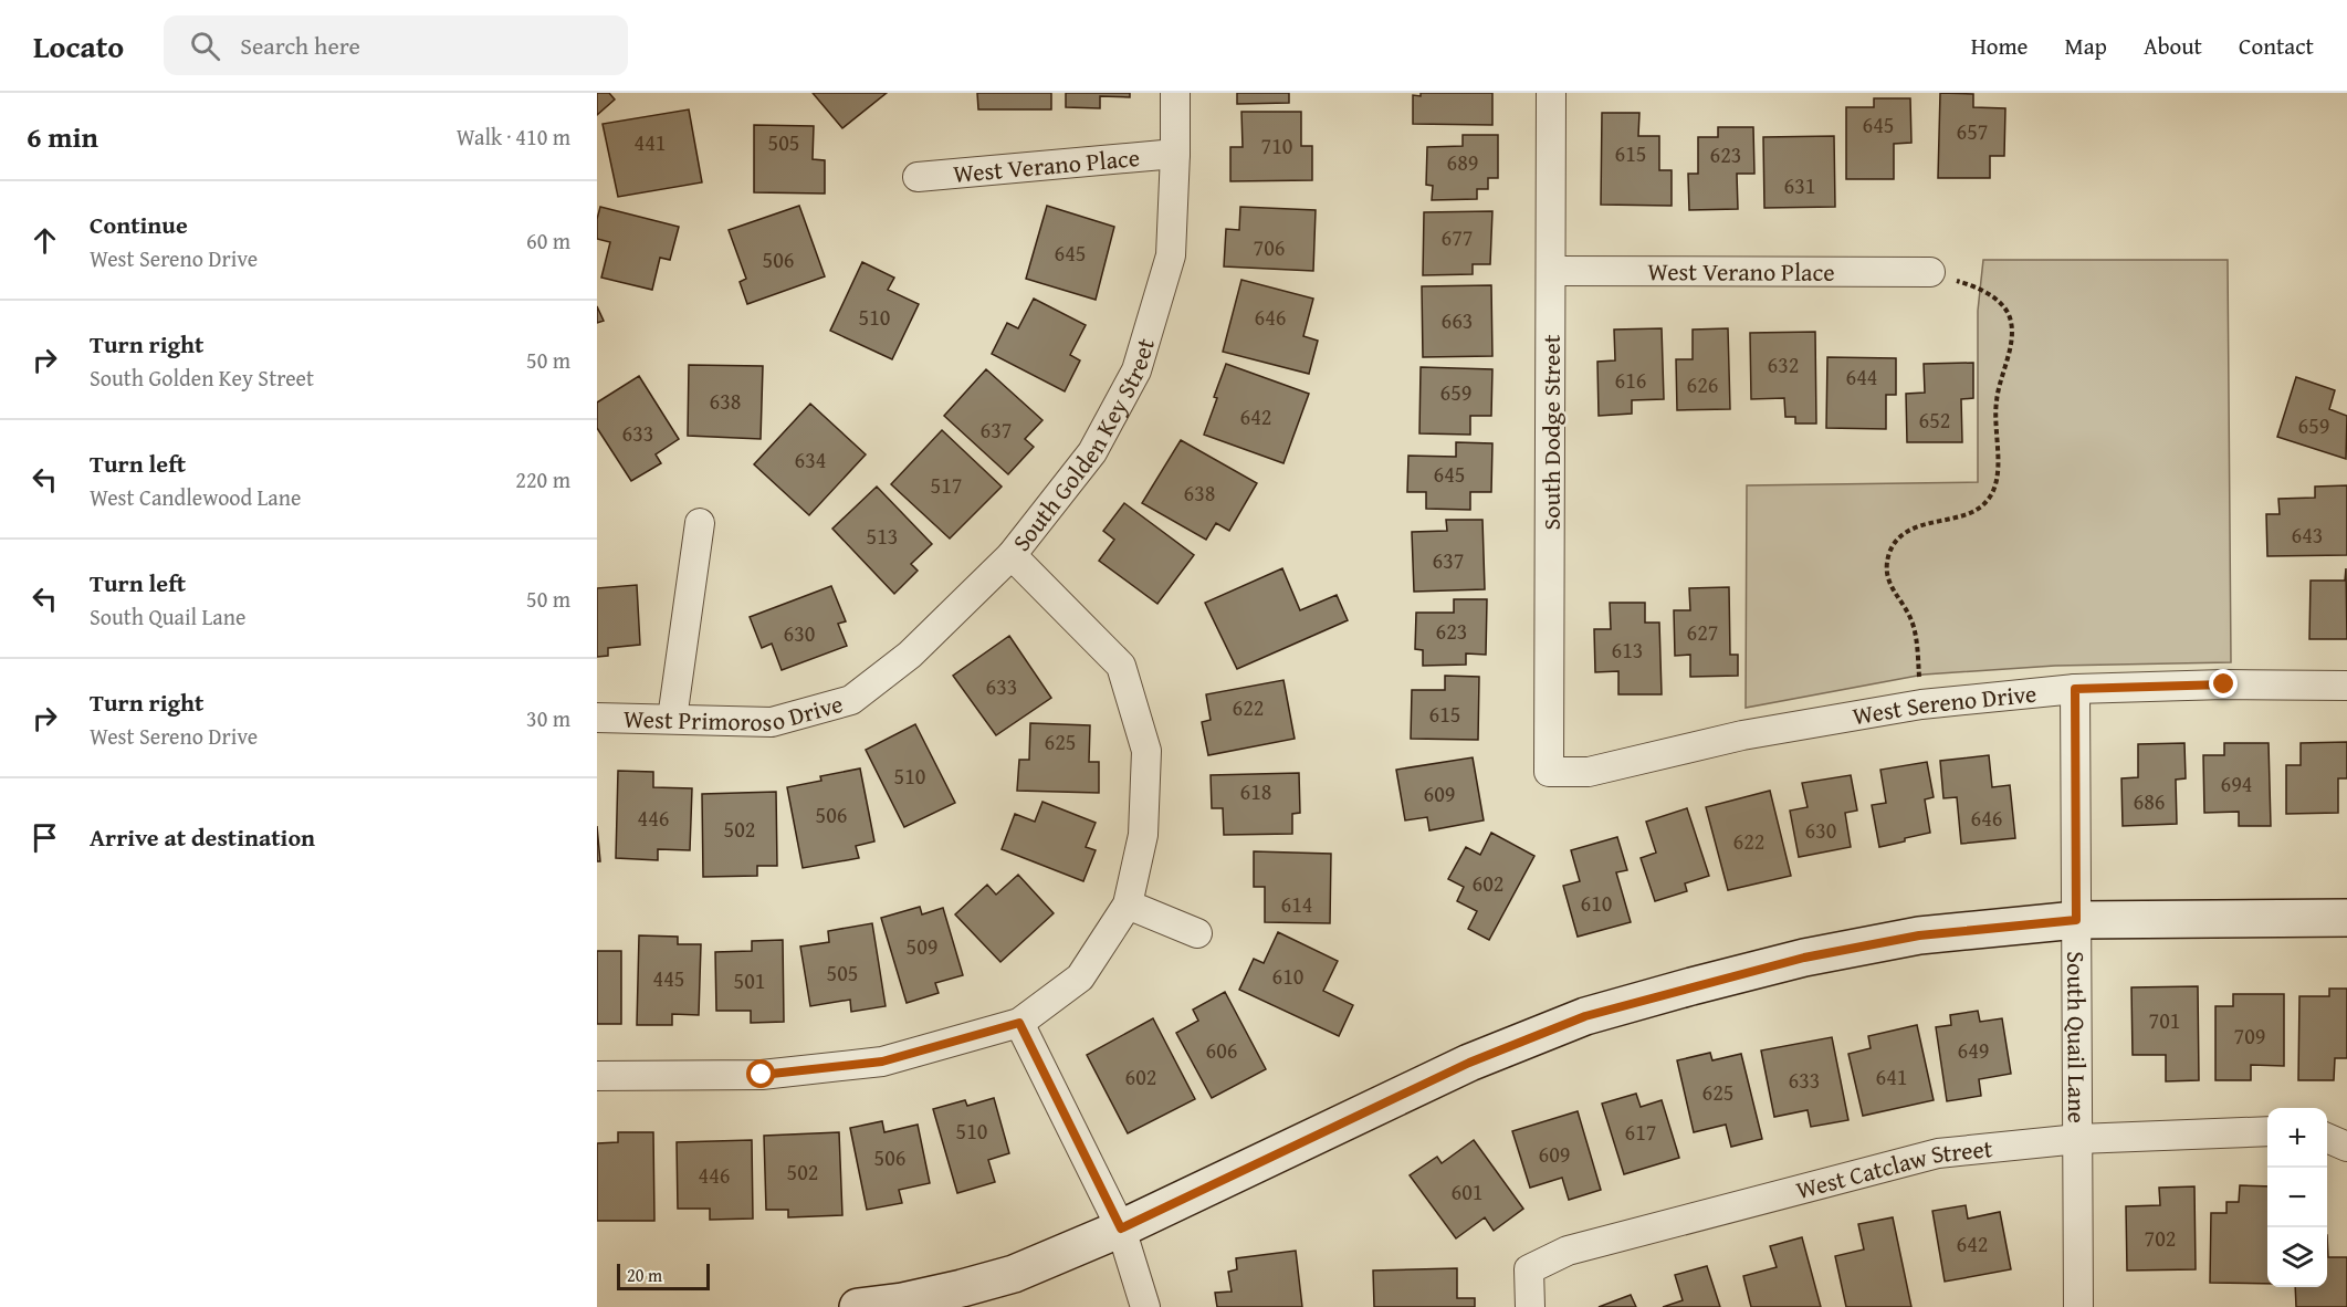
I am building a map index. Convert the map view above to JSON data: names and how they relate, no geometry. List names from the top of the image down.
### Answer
{
  "streets": {
    "street": [
      "West Verano Place",
      "South Dodge Street",
      "South Golden Key Street",
      "West Sereno Drive",
      "West Primoroso Drive",
      "South Quail Lane",
      "West Catclaw Street"
    ]
  },
  "crossings": [
    ["West Verano Place", "South Dodge Street"],
    ["West Verano Place", "South Golden Key Street"],
    ["South Dodge Street", "West Sereno Drive"],
    ["South Golden Key Street", "West Primoroso Drive"],
    ["West Sereno Drive", "South Quail Lane"],
    ["South Quail Lane", "West Catclaw Street"]
  ],
  "house_numbers": [
    "645",
    "657",
    "441",
    "505",
    "710",
    "615",
    "623",
    "689",
    "631",
    "677",
    "706",
    "645",
    "506",
    "510",
    "646",
    "663",
    "632",
    "644",
    "616",
    "626",
    "659",
    "638",
    "642",
    "652",
    "659",
    "637",
    "633",
    "634",
    "645",
    "517",
    "638",
    "643",
    "513",
    "637",
    "623",
    "627",
    "630",
    "613",
    "633",
    "622",
    "615",
    "625",
    "510",
    "694",
    "618",
    "609",
    "686",
    "506",
    "446",
    "646",
    "502",
    "630",
    "622",
    "602",
    "610",
    "614",
    "509",
    "505",
    "610",
    "445",
    "501",
    "701",
    "709",
    "606",
    "649",
    "602",
    "641",
    "633",
    "625",
    "510",
    "617",
    "609",
    "506",
    "502",
    "446",
    "601",
    "702",
    "642"
  ],
  "scale_bar": "20 m",
  "page": {
    "header": "Locato",
    "search": "Search here",
    "nav": [
      "Home",
      "Map",
      "About",
      "Contact"
    ],
    "heading": ["6 min", "Walk · 410 m"],
    "list": [
      ["Continue", "West Sereno Drive", "60 m"],
      ["Turn right", "South Golden Key Street", "50 m"],
      ["Turn left", "West Candlewood Lane", "220 m"],
      ["Turn left", "South Quail Lane", "50 m"],
      ["Turn right", "West Sereno Drive", "30 m"],
      "Arrive at destination"
    ],
    "map_buttons": ["+", "−"],
    "scale": "20 m"
  }
}
